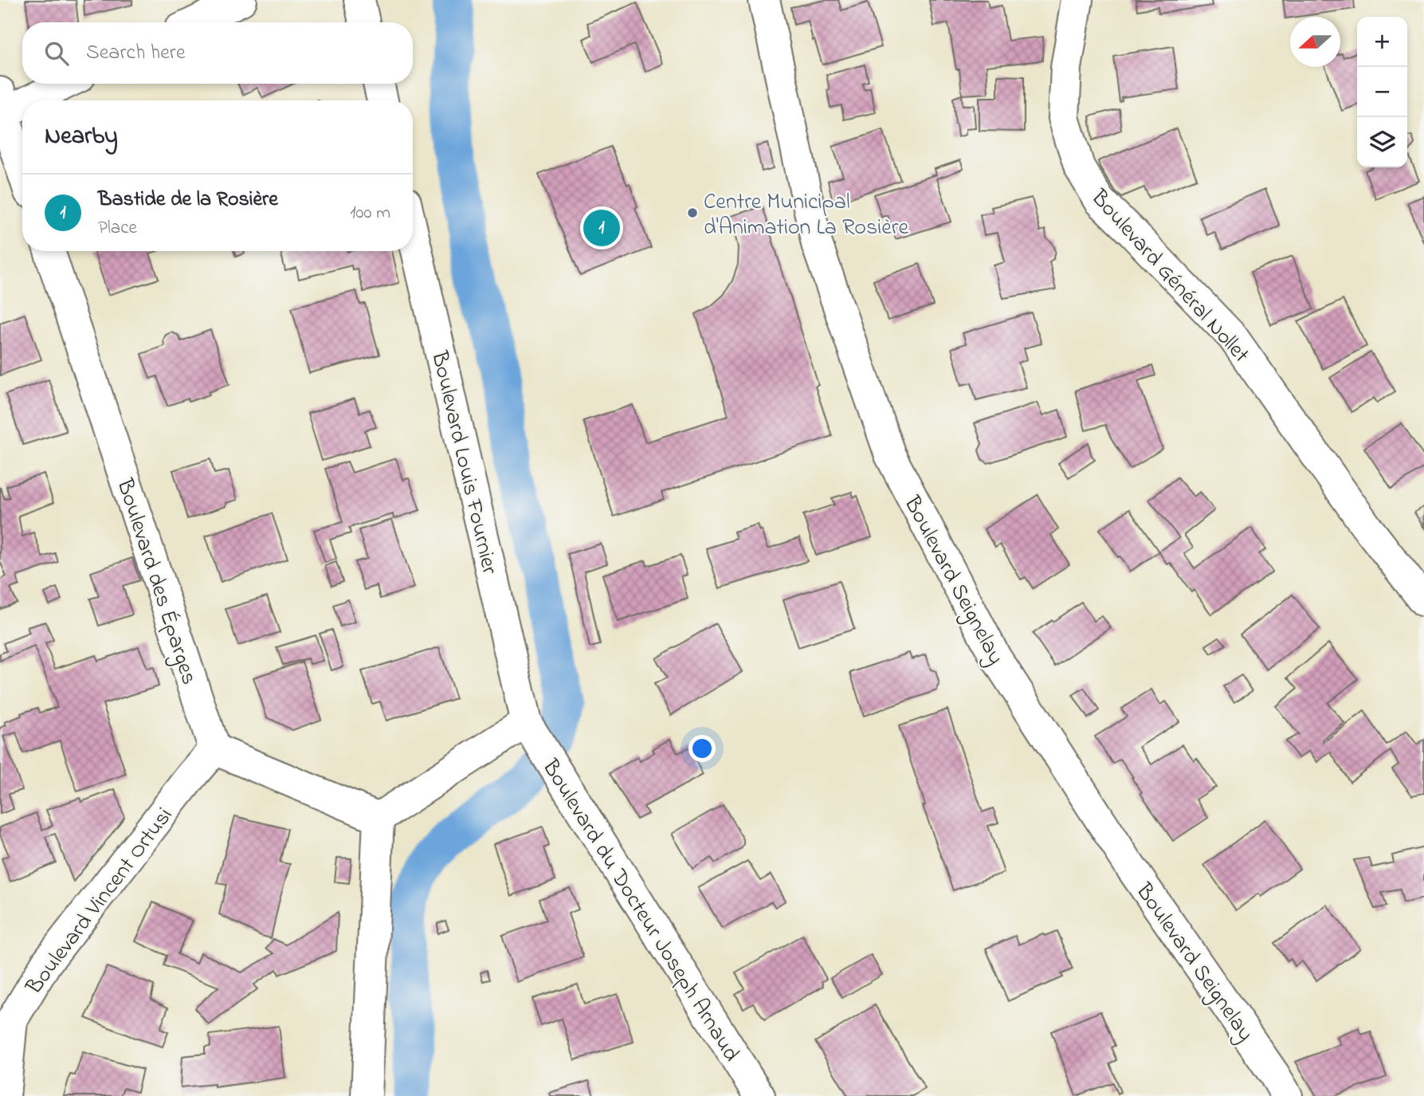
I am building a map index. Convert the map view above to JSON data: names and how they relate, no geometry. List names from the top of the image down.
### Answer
{
  "streets": {
    "street": [
      "Boulevard Général Nollet",
      "Boulevard Louis Fournier",
      "Boulevard Seignelay",
      "Boulevard des Éparges",
      "Boulevard Vincent Ortusi",
      "Boulevard du Docteur Joseph Arnaud"
    ]
  },
  "crossings": [
    ["Boulevard Louis Fournier", "Boulevard du Docteur Joseph Arnaud"],
    ["Boulevard des Éparges", "Boulevard Vincent Ortusi"]
  ],
  "places": ["Centre Municipal d'Animation La Rosière"],
  "north": "left",
  "page": {
    "map_buttons": ["+", "−"],
    "search": "Search here",
    "heading": "Nearby",
    "list": [
      {
        "mark": "1",
        "name": "Bastide de la Rosière",
        "note": "Place",
        "value": "100 m"
      }
    ],
    "pins": "1"
  }
}
